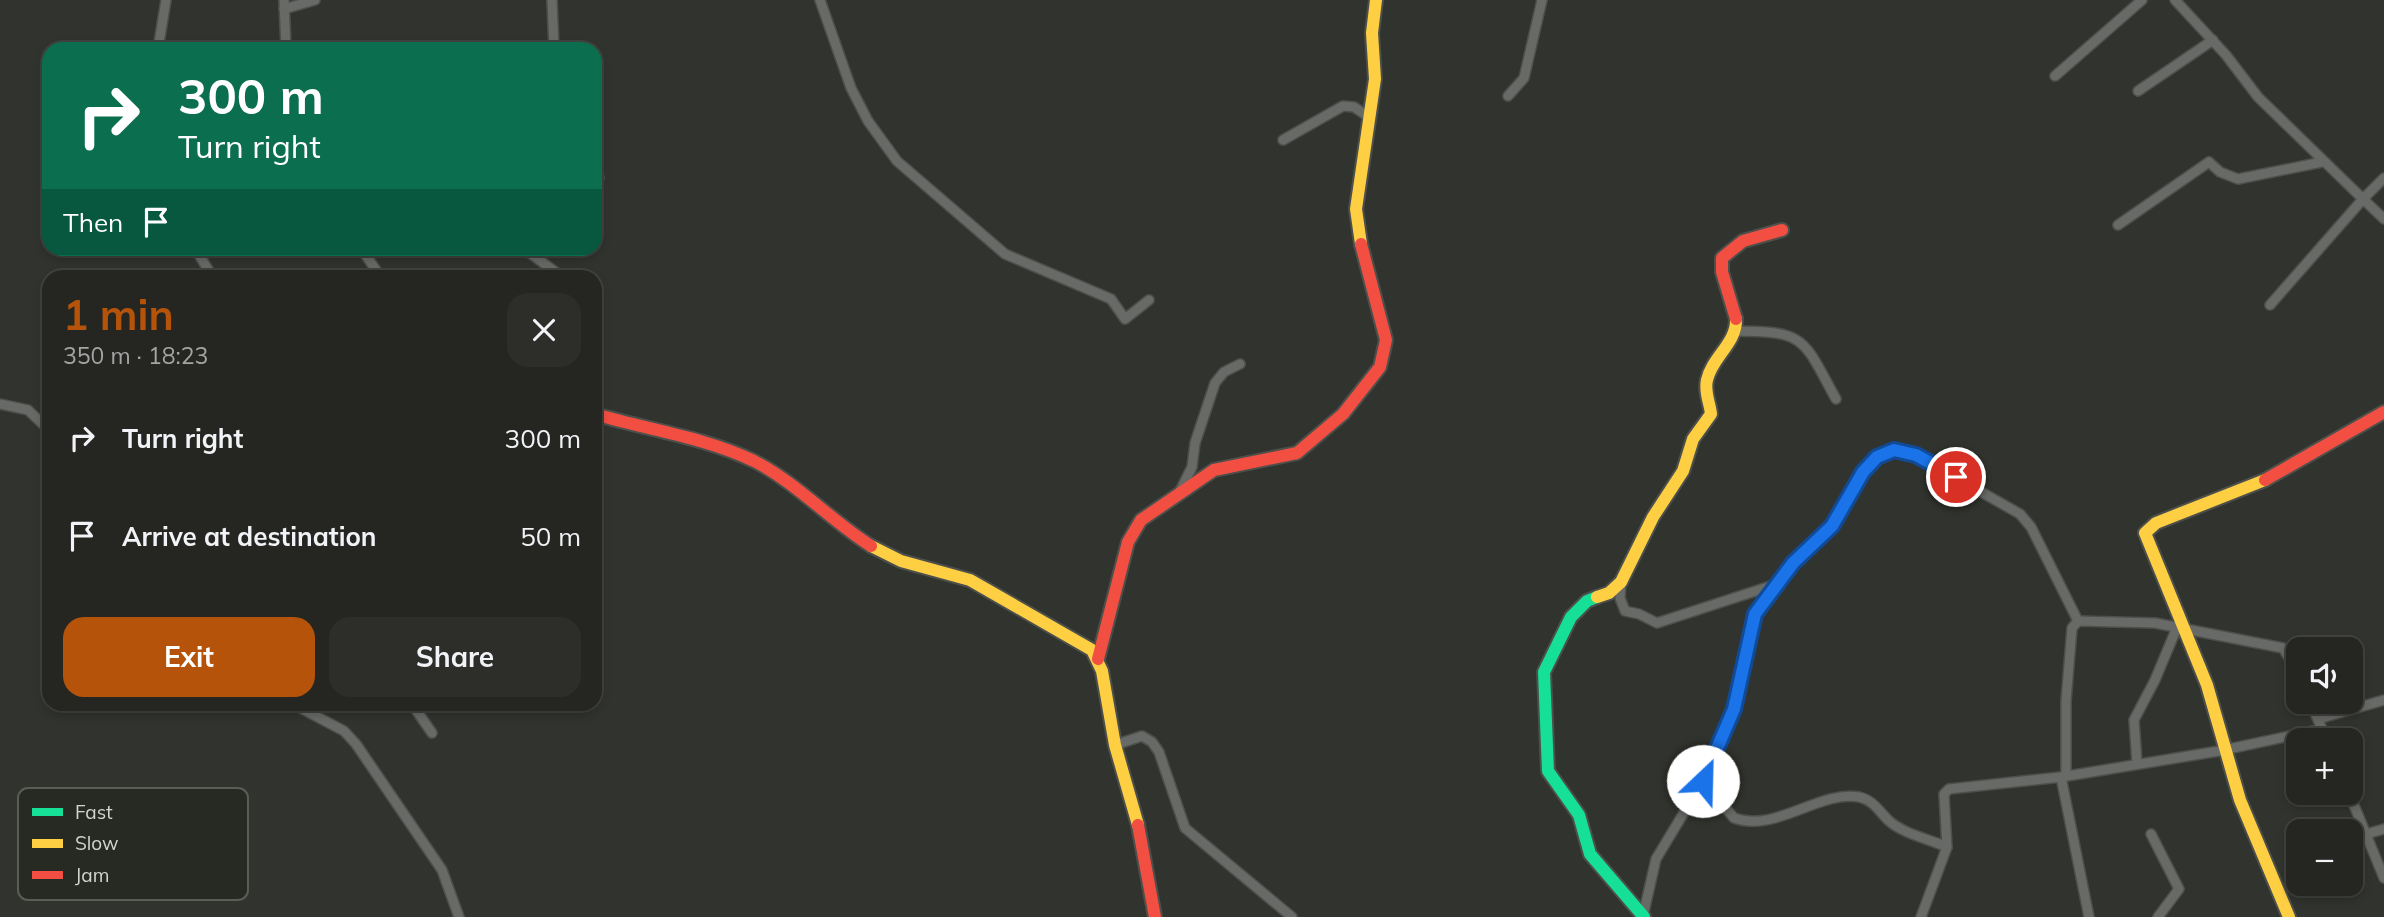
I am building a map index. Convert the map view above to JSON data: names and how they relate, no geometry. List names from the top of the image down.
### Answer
{
  "legend": ["Fast", "Slow", "Jam"],
  "page": {
    "turn": ["300 m", "Turn right"],
    "then": "Then",
    "heading": ["1 min", "350 m · 18:23"],
    "list": [
      {
        "name": "Turn right",
        "value": "300 m"
      },
      {
        "name": "Arrive at destination",
        "value": "50 m"
      }
    ],
    "buttons": ["Exit", "Share"],
    "map_buttons": ["+", "−"]
  }
}
